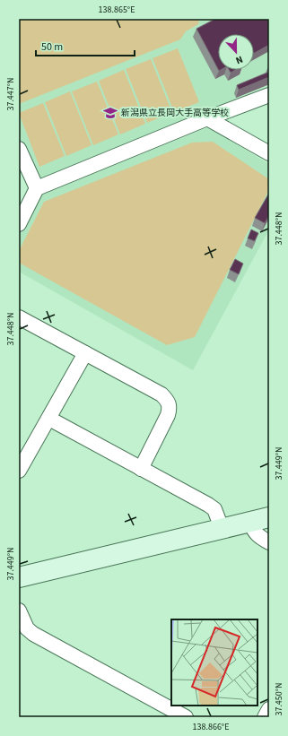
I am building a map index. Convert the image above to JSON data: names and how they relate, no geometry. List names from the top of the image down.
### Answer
{
  "places": {
    "school or university": ["新潟県立長岡大手高等学校"]
  },
  "scale_bar": "50 m",
  "north": "bottom",
  "coordinates": [
    "138.865°E",
    "37.447°N",
    "37.448°N",
    "37.449°N",
    "37.450°N",
    "138.866°E"
  ]
}
